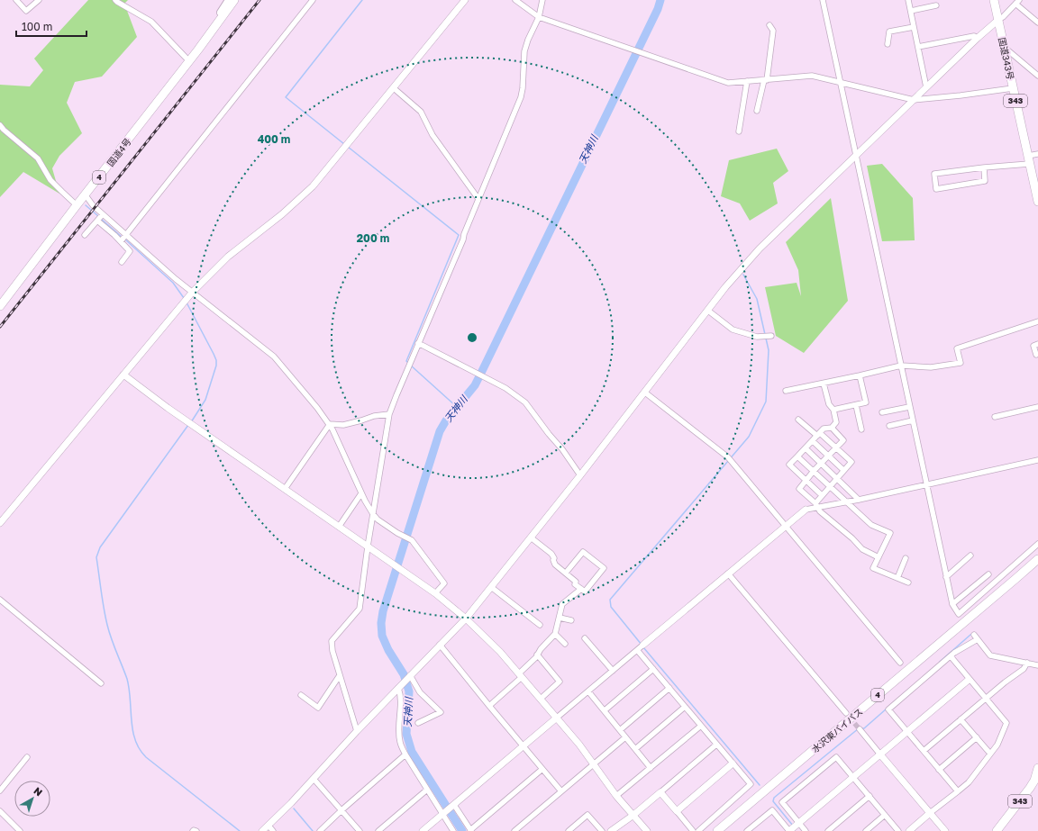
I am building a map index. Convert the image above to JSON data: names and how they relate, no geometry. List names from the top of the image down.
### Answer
{
  "streets": {
    "highway": [
      "国道343号",
      "343",
      "国道4号",
      "4",
      "水沢東バイパス"
    ]
  },
  "crossings": [
    ["国道4号", "4"]
  ],
  "water": ["天神川"],
  "scale_bar": "100 m",
  "north": "top right",
  "rings": ["400 m", "200 m"]
}
